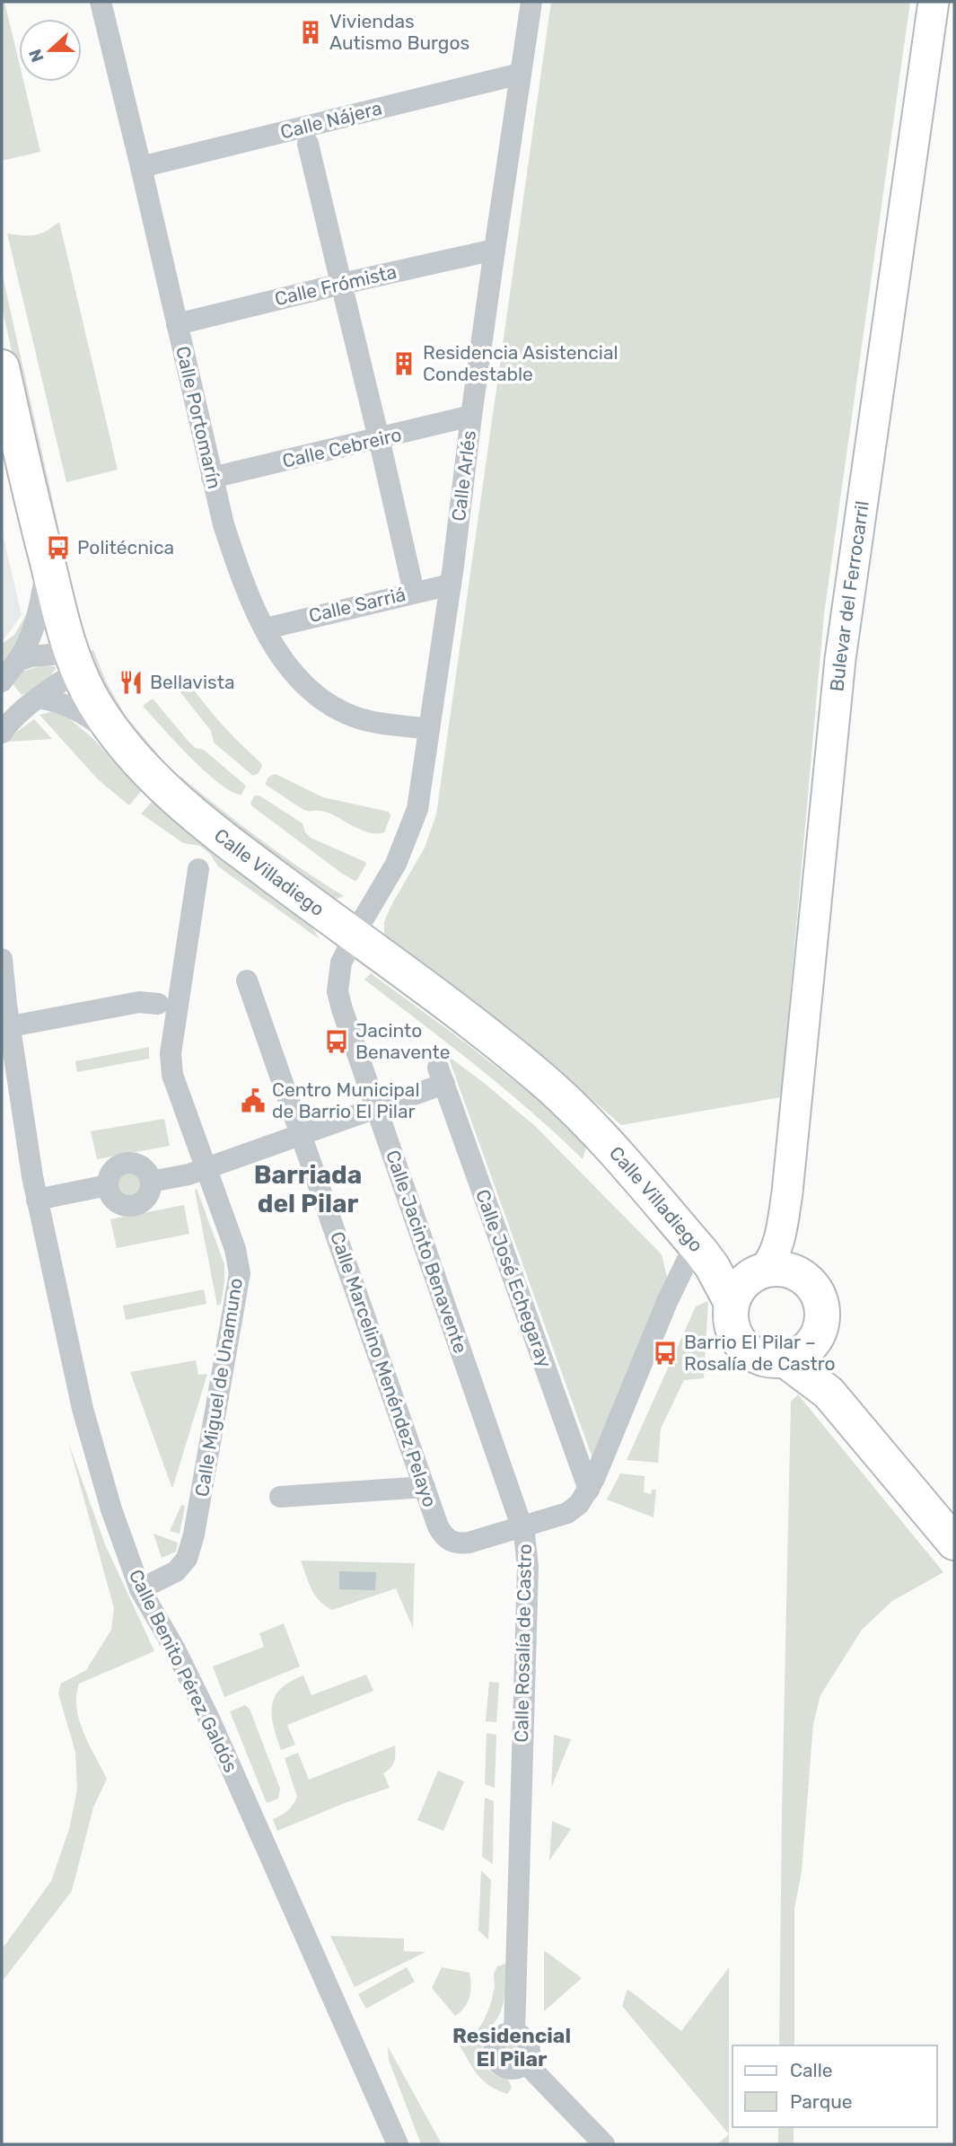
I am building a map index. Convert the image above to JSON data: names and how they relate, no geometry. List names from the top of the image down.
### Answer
{
  "streets": {
    "highway": ["Calle Villadiego"],
    "main road": ["Bulevar del Ferrocarril"],
    "street": [
      "Calle Nájera",
      "Calle Frómista",
      "Calle Portomarín",
      "Calle Cebreiro",
      "Calle Arlés",
      "Calle Sarriá",
      "Calle Jacinto Benavente",
      "Calle José Echegaray",
      "Calle Marcelino Menéndez Pelayo",
      "Calle Miguel de Unamuno",
      "Calle Rosalía de Castro",
      "Calle Benito Pérez Galdós"
    ]
  },
  "crossings": [
    ["Calle Nájera", "Calle Portomarín"],
    ["Calle Nájera", "Calle Arlés"],
    ["Calle Frómista", "Calle Portomarín"],
    ["Calle Frómista", "Calle Arlés"],
    ["Calle Portomarín", "Calle Cebreiro"],
    ["Calle Portomarín", "Calle Arlés"],
    ["Calle Portomarín", "Calle Sarriá"],
    ["Calle Cebreiro", "Calle Arlés"],
    ["Calle Arlés", "Calle Sarriá"],
    ["Calle Arlés", "Calle Villadiego"],
    ["Calle Arlés", "Calle Jacinto Benavente"],
    ["Bulevar del Ferrocarril", "Calle Villadiego"],
    ["Calle Villadiego", "Calle Jacinto Benavente"],
    ["Calle Villadiego", "Calle Rosalía de Castro"],
    ["Calle Jacinto Benavente", "Calle José Echegaray"],
    ["Calle Jacinto Benavente", "Calle Marcelino Menéndez Pelayo"],
    ["Calle Jacinto Benavente", "Calle Rosalía de Castro"],
    ["Calle José Echegaray", "Calle Rosalía de Castro"],
    ["Calle Marcelino Menéndez Pelayo", "Calle Rosalía de Castro"],
    ["Calle Miguel de Unamuno", "Calle Benito Pérez Galdós"]
  ],
  "districts": ["Barriada del Pilar", "Residencial El Pilar"],
  "places": {
    "building": ["Viviendas Autismo Burgos", "Residencia Asistencial Condestable"],
    "bus stop": ["Politécnica", "Jacinto Benavente", "Barrio El Pilar – Rosalía de Castro"],
    "restaurant": ["Bellavista"],
    "public building": ["Centro Municipal de Barrio El Pilar"]
  },
  "legend": ["Calle", "Parque"],
  "north": "left"
}
